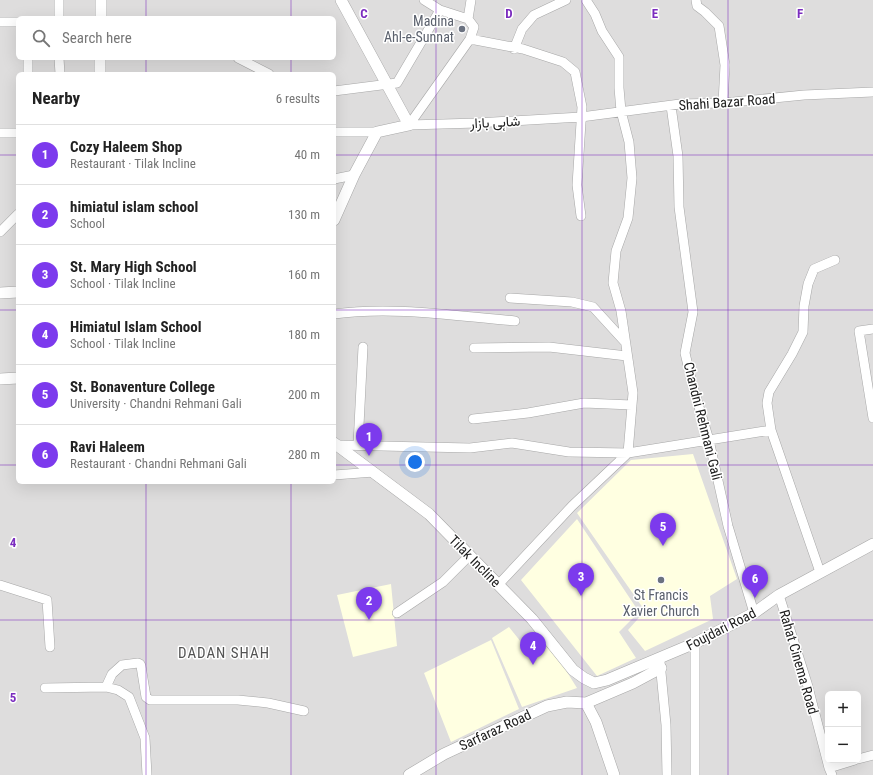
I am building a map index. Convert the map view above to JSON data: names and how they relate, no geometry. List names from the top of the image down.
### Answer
{
  "streets": {
    "street": [
      "Shahi Bazar Road",
      "شاہی بازار",
      "Chandni Rehmani Gali",
      "Tilak Incline",
      "Foujdari Road",
      "Rahat Cinema Road",
      "Sarfaraz Road"
    ]
  },
  "crossings": [
    ["Shahi Bazar Road", "شاہی بازار"],
    ["Shahi Bazar Road", "Chandni Rehmani Gali"],
    ["Chandni Rehmani Gali", "Foujdari Road"],
    ["Tilak Incline", "Foujdari Road"],
    ["Foujdari Road", "Rahat Cinema Road"]
  ],
  "districts": ["DADAN SHAH"],
  "places": ["Madina Ahl-e-Sunnat", "St Francis Xavier Church"],
  "page": {
    "search": "Search here",
    "heading": ["Nearby", "6 results"],
    "list": [
      {
        "mark": "1",
        "name": "Cozy Haleem Shop",
        "note": "Restaurant · Tilak Incline",
        "value": "40 m"
      },
      {
        "mark": "2",
        "name": "himiatul islam school",
        "note": "School",
        "value": "130 m"
      },
      {
        "mark": "3",
        "name": "St. Mary High School",
        "note": "School · Tilak Incline",
        "value": "160 m"
      },
      {
        "mark": "4",
        "name": "Himiatul Islam School",
        "note": "School · Tilak Incline",
        "value": "180 m"
      },
      {
        "mark": "5",
        "name": "St. Bonaventure College",
        "note": "University · Chandni Rehmani Gali",
        "value": "200 m"
      },
      {
        "mark": "6",
        "name": "Ravi Haleem",
        "note": "Restaurant · Chandni Rehmani Gali",
        "value": "280 m"
      }
    ],
    "pins": [
      "1",
      "5",
      "3",
      "6",
      "2",
      "4"
    ],
    "map_buttons": ["+", "−"]
  },
  "grid": {
    "columns": [
      "C",
      "D",
      "E",
      "F"
    ],
    "rows": ["4", "5"]
  }
}
